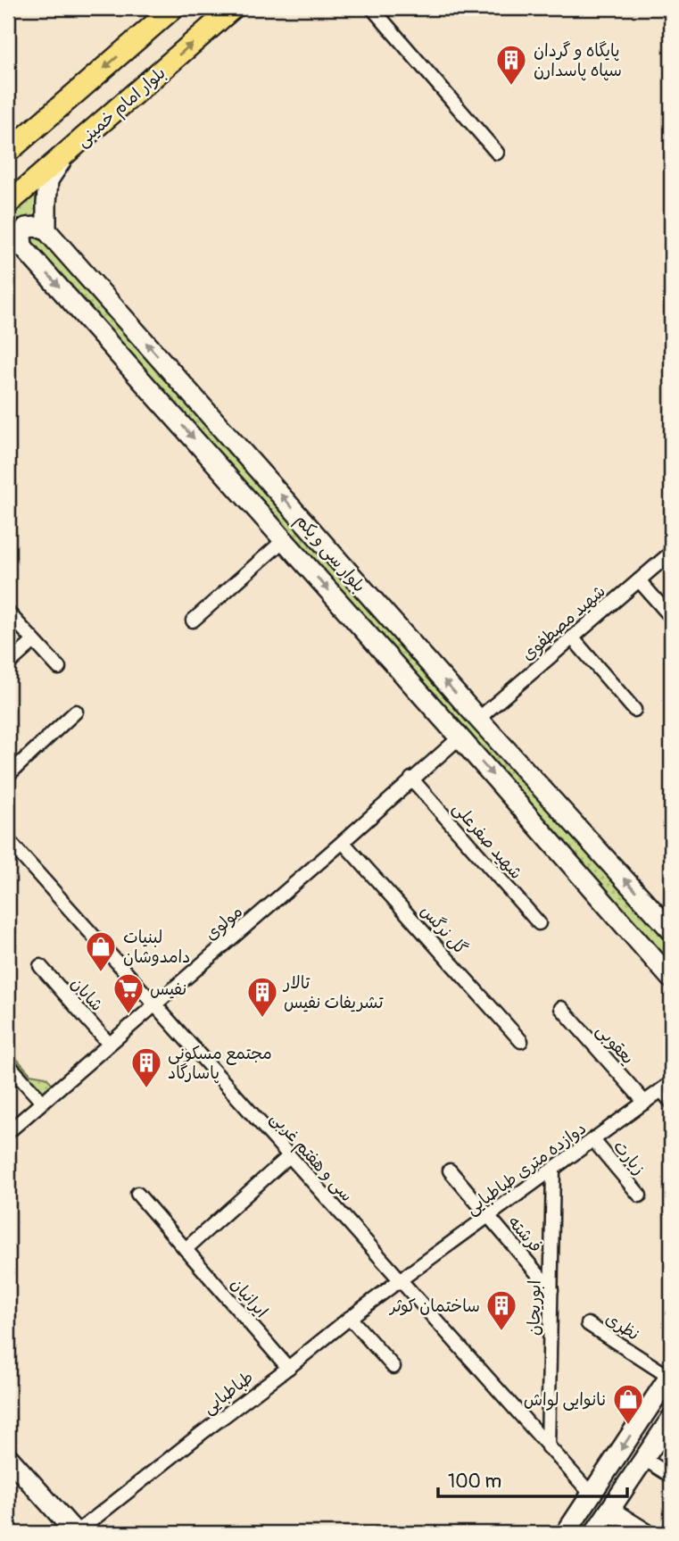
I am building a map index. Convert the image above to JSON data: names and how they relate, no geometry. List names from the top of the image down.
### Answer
{
  "streets": {
    "main road": ["بلوار امام خمینی", "بلوار سی و یکم"],
    "street": [
      "شهید مصطفوی",
      "شهید صفرعلی",
      "مولوی",
      "گل نرگس",
      "شایان",
      "یعقوبی",
      "سی و هفتم غربی",
      "زیارت",
      "دوازده متری طباطبایی",
      "فرشته",
      "ایرانیان",
      "ابوریحان",
      "نظری",
      "طباطبایی"
    ]
  },
  "crossings": [
    ["بلوار سی و یکم", "شهید مصطفوی"],
    ["بلوار سی و یکم", "مولوی"],
    ["شهید صفرعلی", "مولوی"],
    ["مولوی", "گل نرگس"],
    ["مولوی", "شایان"],
    ["مولوی", "سی و هفتم غربی"],
    ["یعقوبی", "دوازده متری طباطبایی"],
    ["سی و هفتم غربی", "دوازده متری طباطبایی"],
    ["سی و هفتم غربی", "ابوریحان"],
    ["سی و هفتم غربی", "طباطبایی"],
    ["زیارت", "دوازده متری طباطبایی"],
    ["دوازده متری طباطبایی", "فرشته"],
    ["دوازده متری طباطبایی", "ابوریحان"],
    ["دوازده متری طباطبایی", "طباطبایی"],
    ["فرشته", "ابوریحان"],
    ["ایرانیان", "طباطبایی"]
  ],
  "places": {
    "building": [
      "پایگاه و گردان سپاه پاسدارن",
      "تالار تشریفات نفیس",
      "مجتمع مسکونی پاسارگاد",
      "ساختمان کوثر"
    ],
    "shop": ["لبنیات دامدوشان", "نانوایی لواش"],
    "supermarket": ["نفیس"]
  },
  "scale_bar": "100 m"
}
